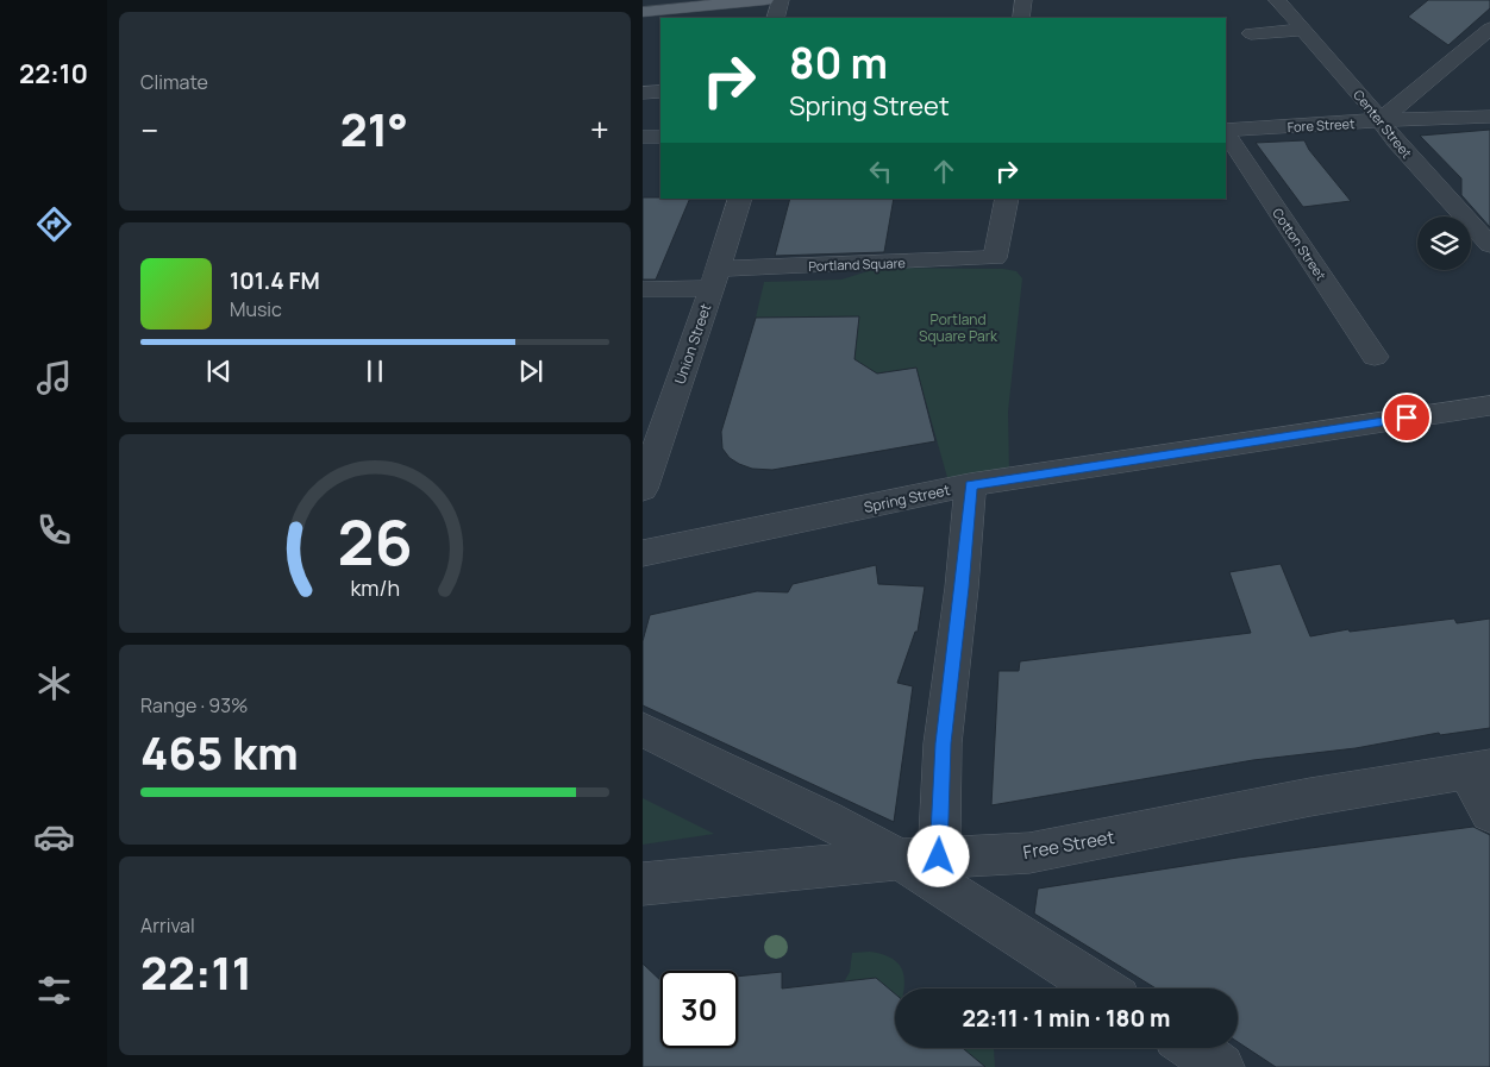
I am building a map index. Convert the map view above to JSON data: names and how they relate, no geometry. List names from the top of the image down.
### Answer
{
  "streets": {
    "street": [
      "Center Street",
      "Fore Street",
      "Cotton Street",
      "Portland Square",
      "Union Street",
      "Spring Street",
      "Free Street"
    ]
  },
  "crossings": [
    ["Center Street", "Fore Street"],
    ["Portland Square", "Union Street"]
  ],
  "parks": ["Portland Square Park"],
  "page": {
    "tabs": "22:10",
    "tile": [
      "Climate",
      ["Range · 93%", "465 km"],
      ["Arrival", "22:11"]
    ],
    "turn": ["80 m", "Spring Street"],
    "heat": ["−", "21°", "+"],
    "song": ["101.4 FM", "Music"],
    "limit": "30",
    "trip": "22:11 · 1 min · 180 m",
    "gauge": ["26", "km/h"]
  }
}
